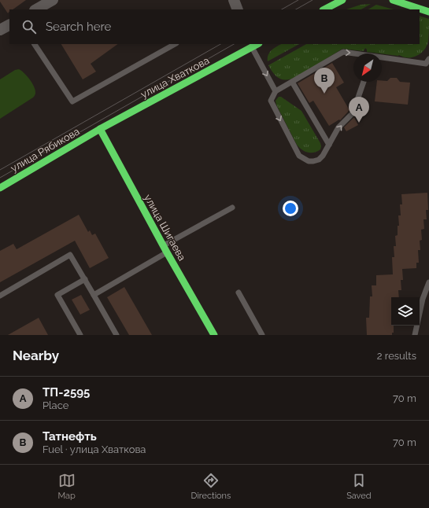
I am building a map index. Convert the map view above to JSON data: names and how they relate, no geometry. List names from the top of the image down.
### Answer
{
  "streets": {
    "main road": ["улица Хваткова", "улица Рябикова", "улица Шигаева"]
  },
  "crossings": [
    ["улица Хваткова", "улица Рябикова"],
    ["улица Хваткова", "улица Шигаева"],
    ["улица Рябикова", "улица Шигаева"]
  ],
  "north": "bottom left",
  "page": {
    "search": "Search here",
    "pins": ["B", "A"],
    "heading": ["Nearby", "2 results"],
    "list": [
      {
        "mark": "A",
        "name": "ТП-2595",
        "note": "Place",
        "value": "70 m"
      },
      {
        "mark": "B",
        "name": "Татнефть",
        "note": "Fuel · улица Хваткова",
        "value": "70 m"
      }
    ],
    "nav": ["Map", "Directions", "Saved"]
  }
}
